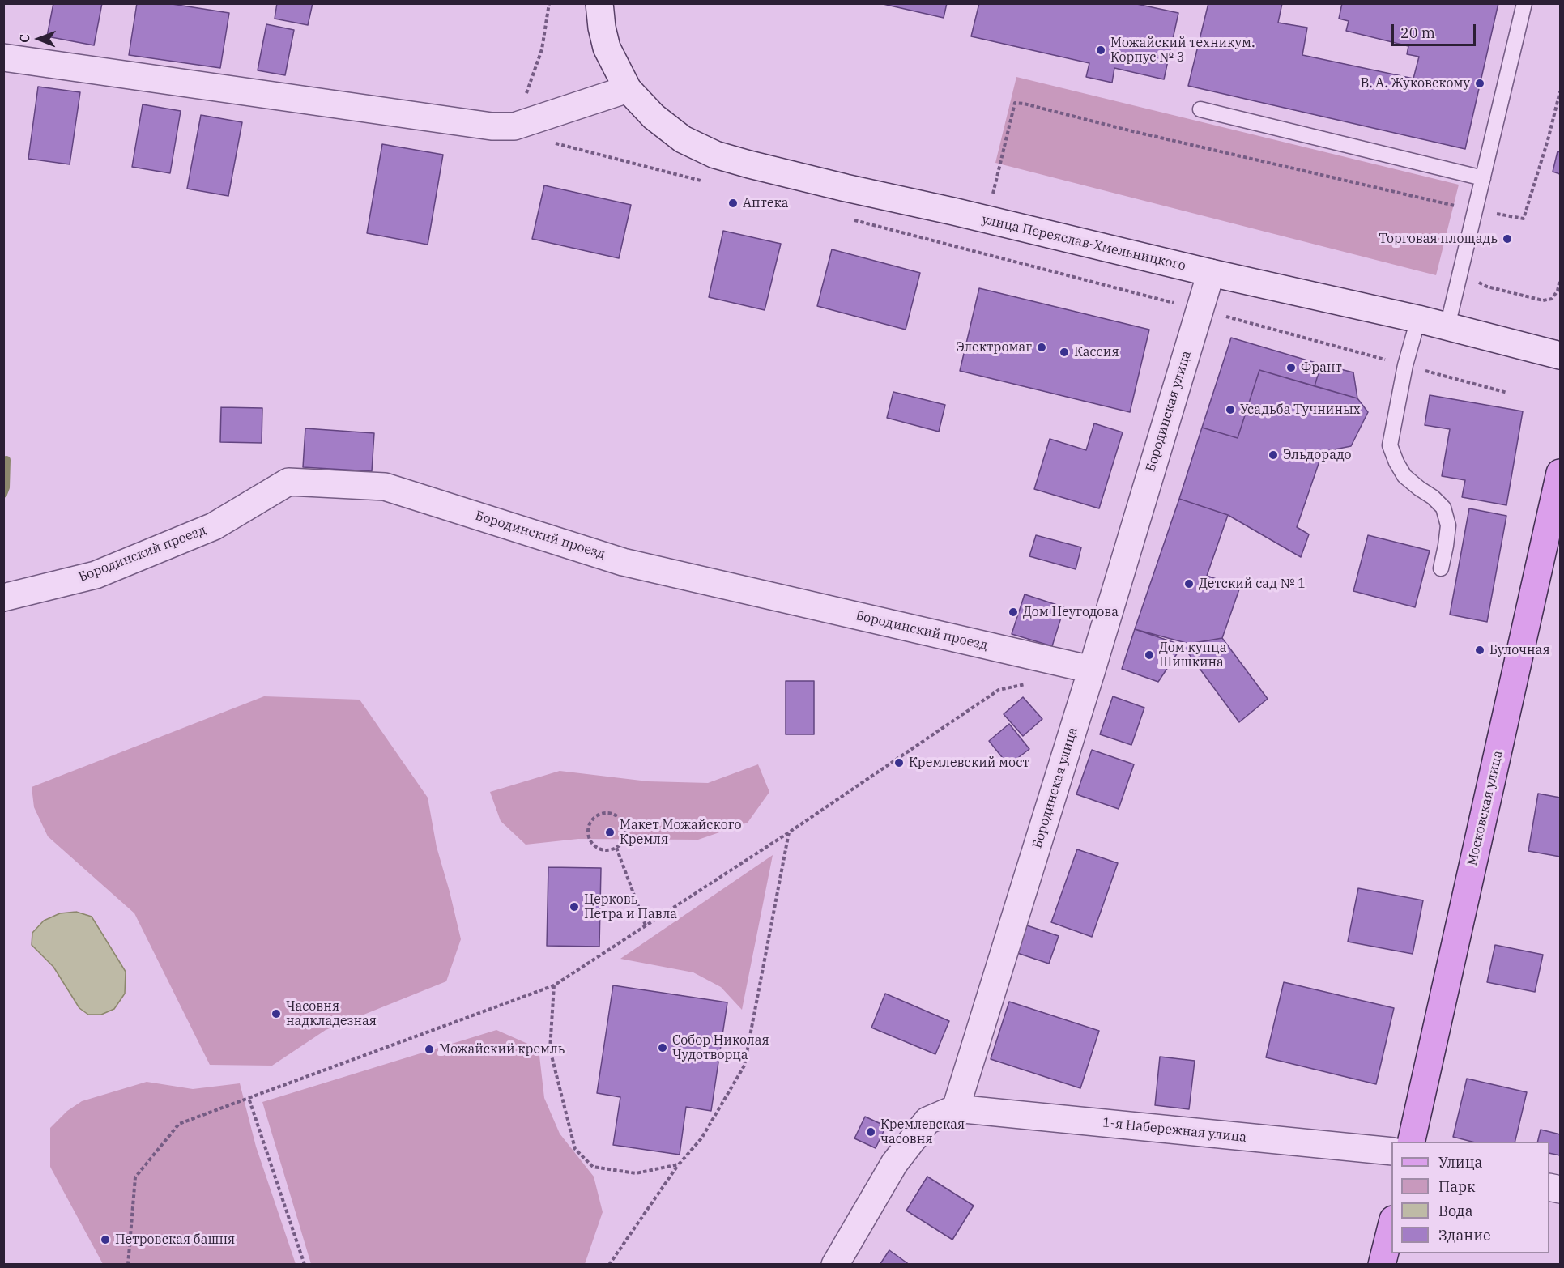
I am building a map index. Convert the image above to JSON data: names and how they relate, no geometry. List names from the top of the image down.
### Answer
{
  "streets": {
    "main road": ["Московская улица"],
    "street": [
      "улица Переяслав-Хмельницкого",
      "Бородинская улица",
      "Бородинский проезд",
      "1-я Набережная улица"
    ]
  },
  "crossings": [
    ["улица Переяслав-Хмельницкого", "Бородинская улица"],
    ["Бородинская улица", "Бородинский проезд"],
    ["Бородинская улица", "1-я Набережная улица"]
  ],
  "places": [
    "Можайский техникум. Корпус № 3",
    "В. А. Жуковскому",
    "Аптека",
    "Торговая площадь",
    "Электромаг",
    "Кассия",
    "Франт",
    "Усадьба Тучниных",
    "Эльдорадо",
    "Детский сад № 1",
    "Дом Неугодова",
    "Булочная",
    "Дом купца Шишкина",
    "Кремлевский мост",
    "Макет Можайского Кремля",
    "Церковь Петра и Павла",
    "Часовня надкладезная",
    "Собор Николая Чудотворца",
    "Можайский кремль",
    "Кремлевская часовня",
    "Петровская башня"
  ],
  "legend": [
    "Улица",
    "Парк",
    "Вода",
    "Здание"
  ],
  "scale_bar": "20 m",
  "north": "left"
}
